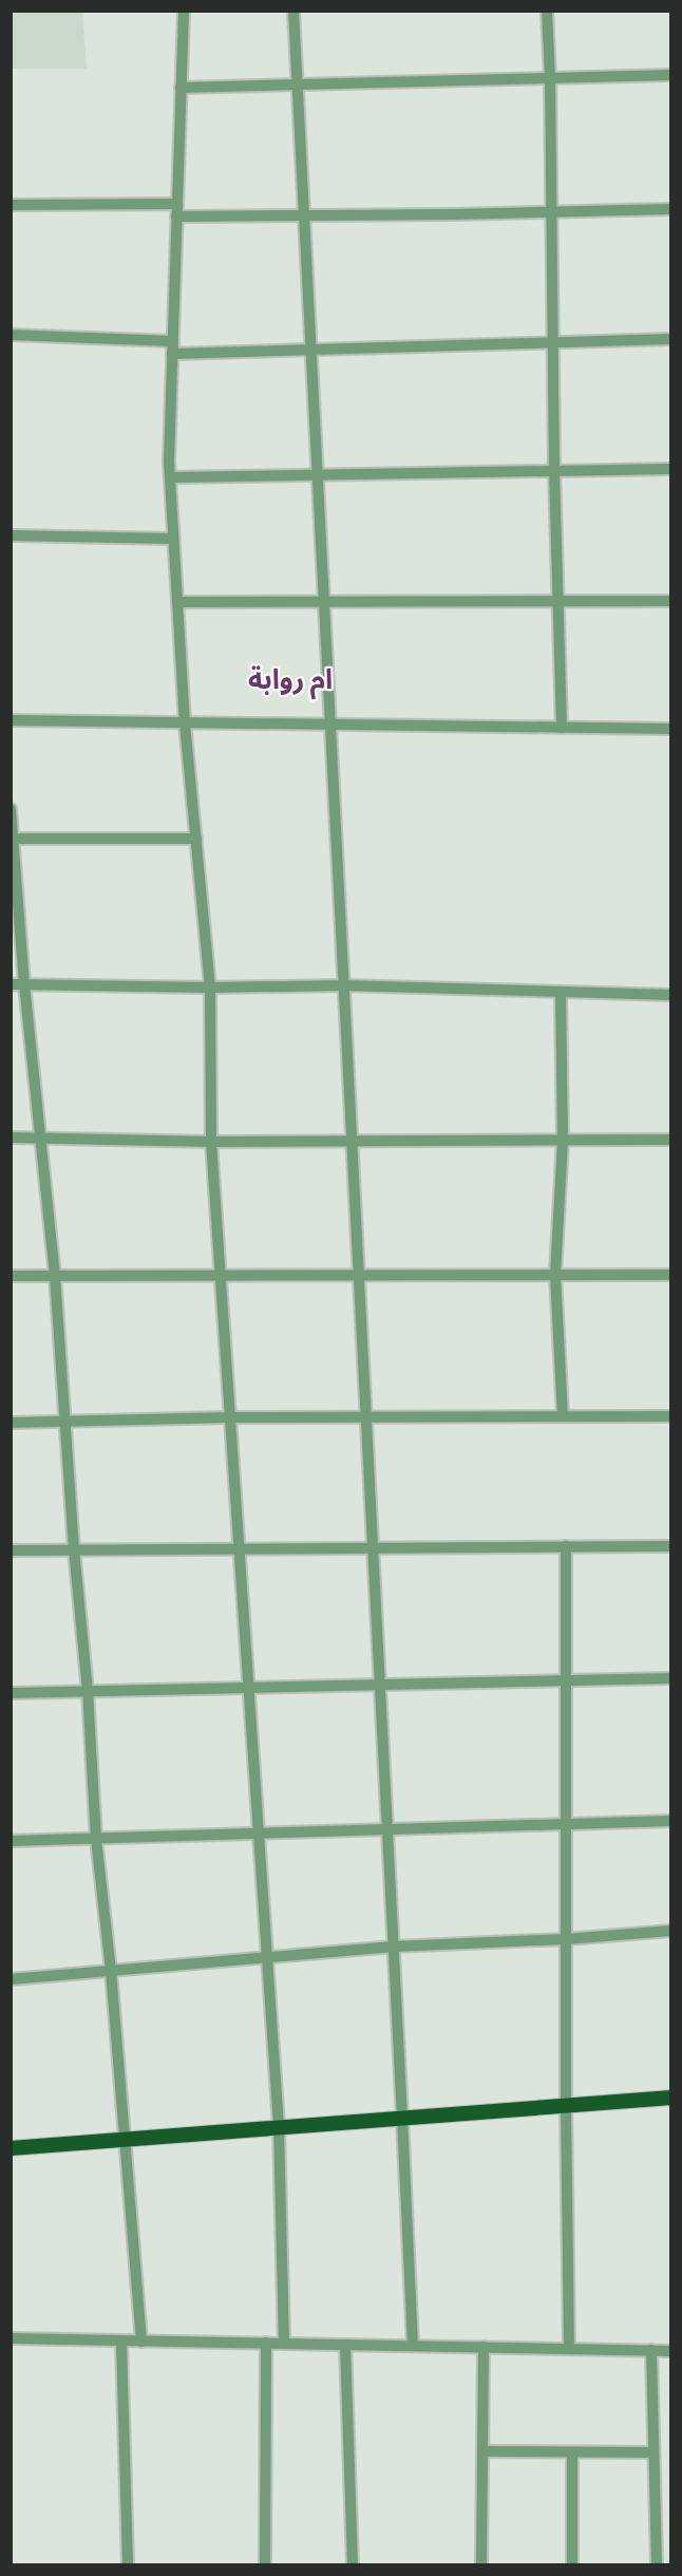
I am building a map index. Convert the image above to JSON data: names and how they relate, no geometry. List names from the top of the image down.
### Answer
{
  "districts": ["ام روابة"]
}
